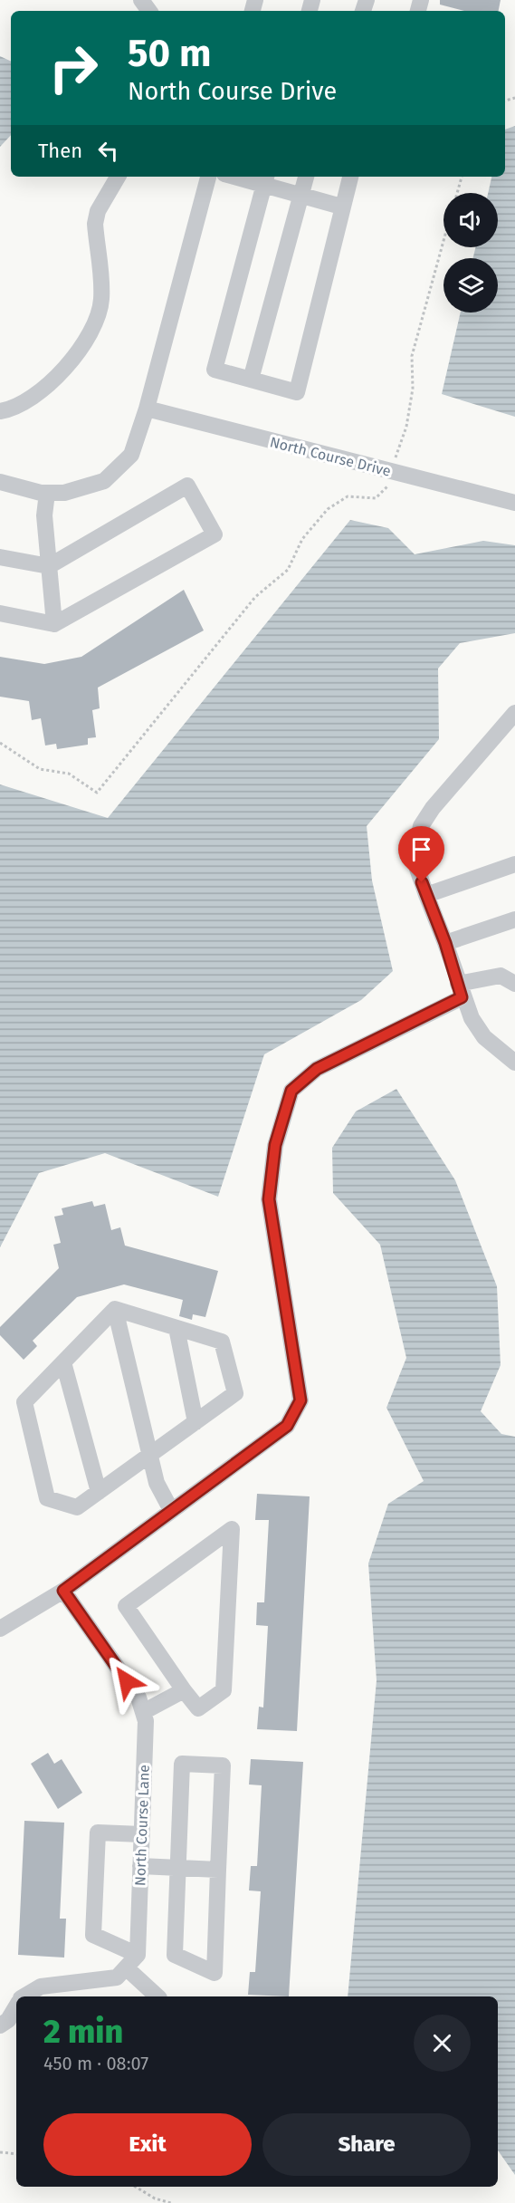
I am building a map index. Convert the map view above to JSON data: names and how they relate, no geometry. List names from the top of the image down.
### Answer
{
  "streets": {
    "street": ["North Course Drive", "North Course Lane"]
  },
  "page": {
    "turn": ["50 m", "North Course Drive"],
    "then": "Then",
    "heading": ["2 min", "450 m · 08:07"],
    "buttons": ["Exit", "Share"]
  }
}
